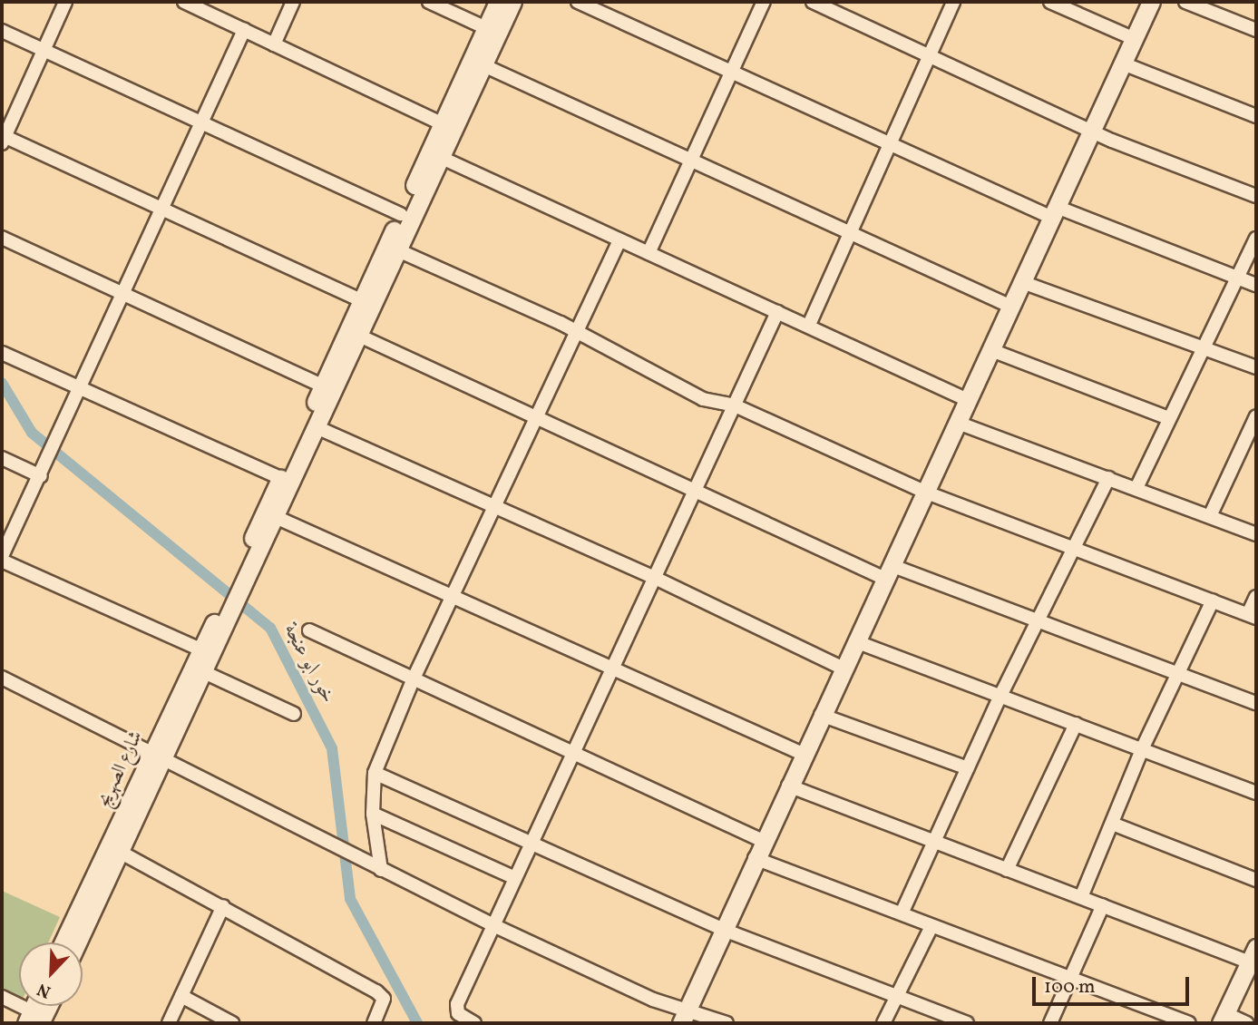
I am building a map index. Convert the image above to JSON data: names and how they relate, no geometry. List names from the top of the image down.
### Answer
{
  "streets": {
    "main road": ["شارع الصهريج"]
  },
  "water": ["خور ابو عنجة"],
  "scale_bar": "100 m",
  "north": "bottom left"
}
